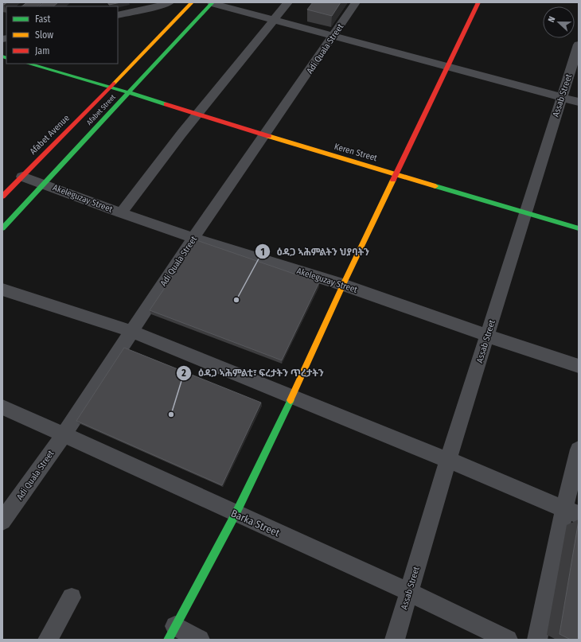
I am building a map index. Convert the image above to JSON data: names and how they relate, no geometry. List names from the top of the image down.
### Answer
{
  "streets": {
    "main road": ["Afabet Street", "Afabet Avenue", "Keren Street"],
    "street": [
      "Adi Quala Street",
      "Assab Street",
      "Akeleguzay Street",
      "Barka Street"
    ]
  },
  "crossings": [
    ["Adi Quala Street", "Keren Street"],
    ["Adi Quala Street", "Akeleguzay Street"],
    ["Adi Quala Street", "Barka Street"],
    ["Assab Street", "Keren Street"],
    ["Assab Street", "Akeleguzay Street"],
    ["Assab Street", "Barka Street"],
    ["Afabet Street", "Afabet Avenue"],
    ["Afabet Street", "Keren Street"],
    ["Afabet Street", "Akeleguzay Street"],
    ["Afabet Avenue", "Keren Street"],
    ["Afabet Avenue", "Akeleguzay Street"]
  ],
  "places": ["ዕዳጋ ኣሕምልትን ህያባትን", "ዕዳጋ ኣሕምልቲ፣ ፍረታትን ጥረታትን"],
  "legend": ["Fast", "Slow", "Jam"],
  "north": "left"
}
